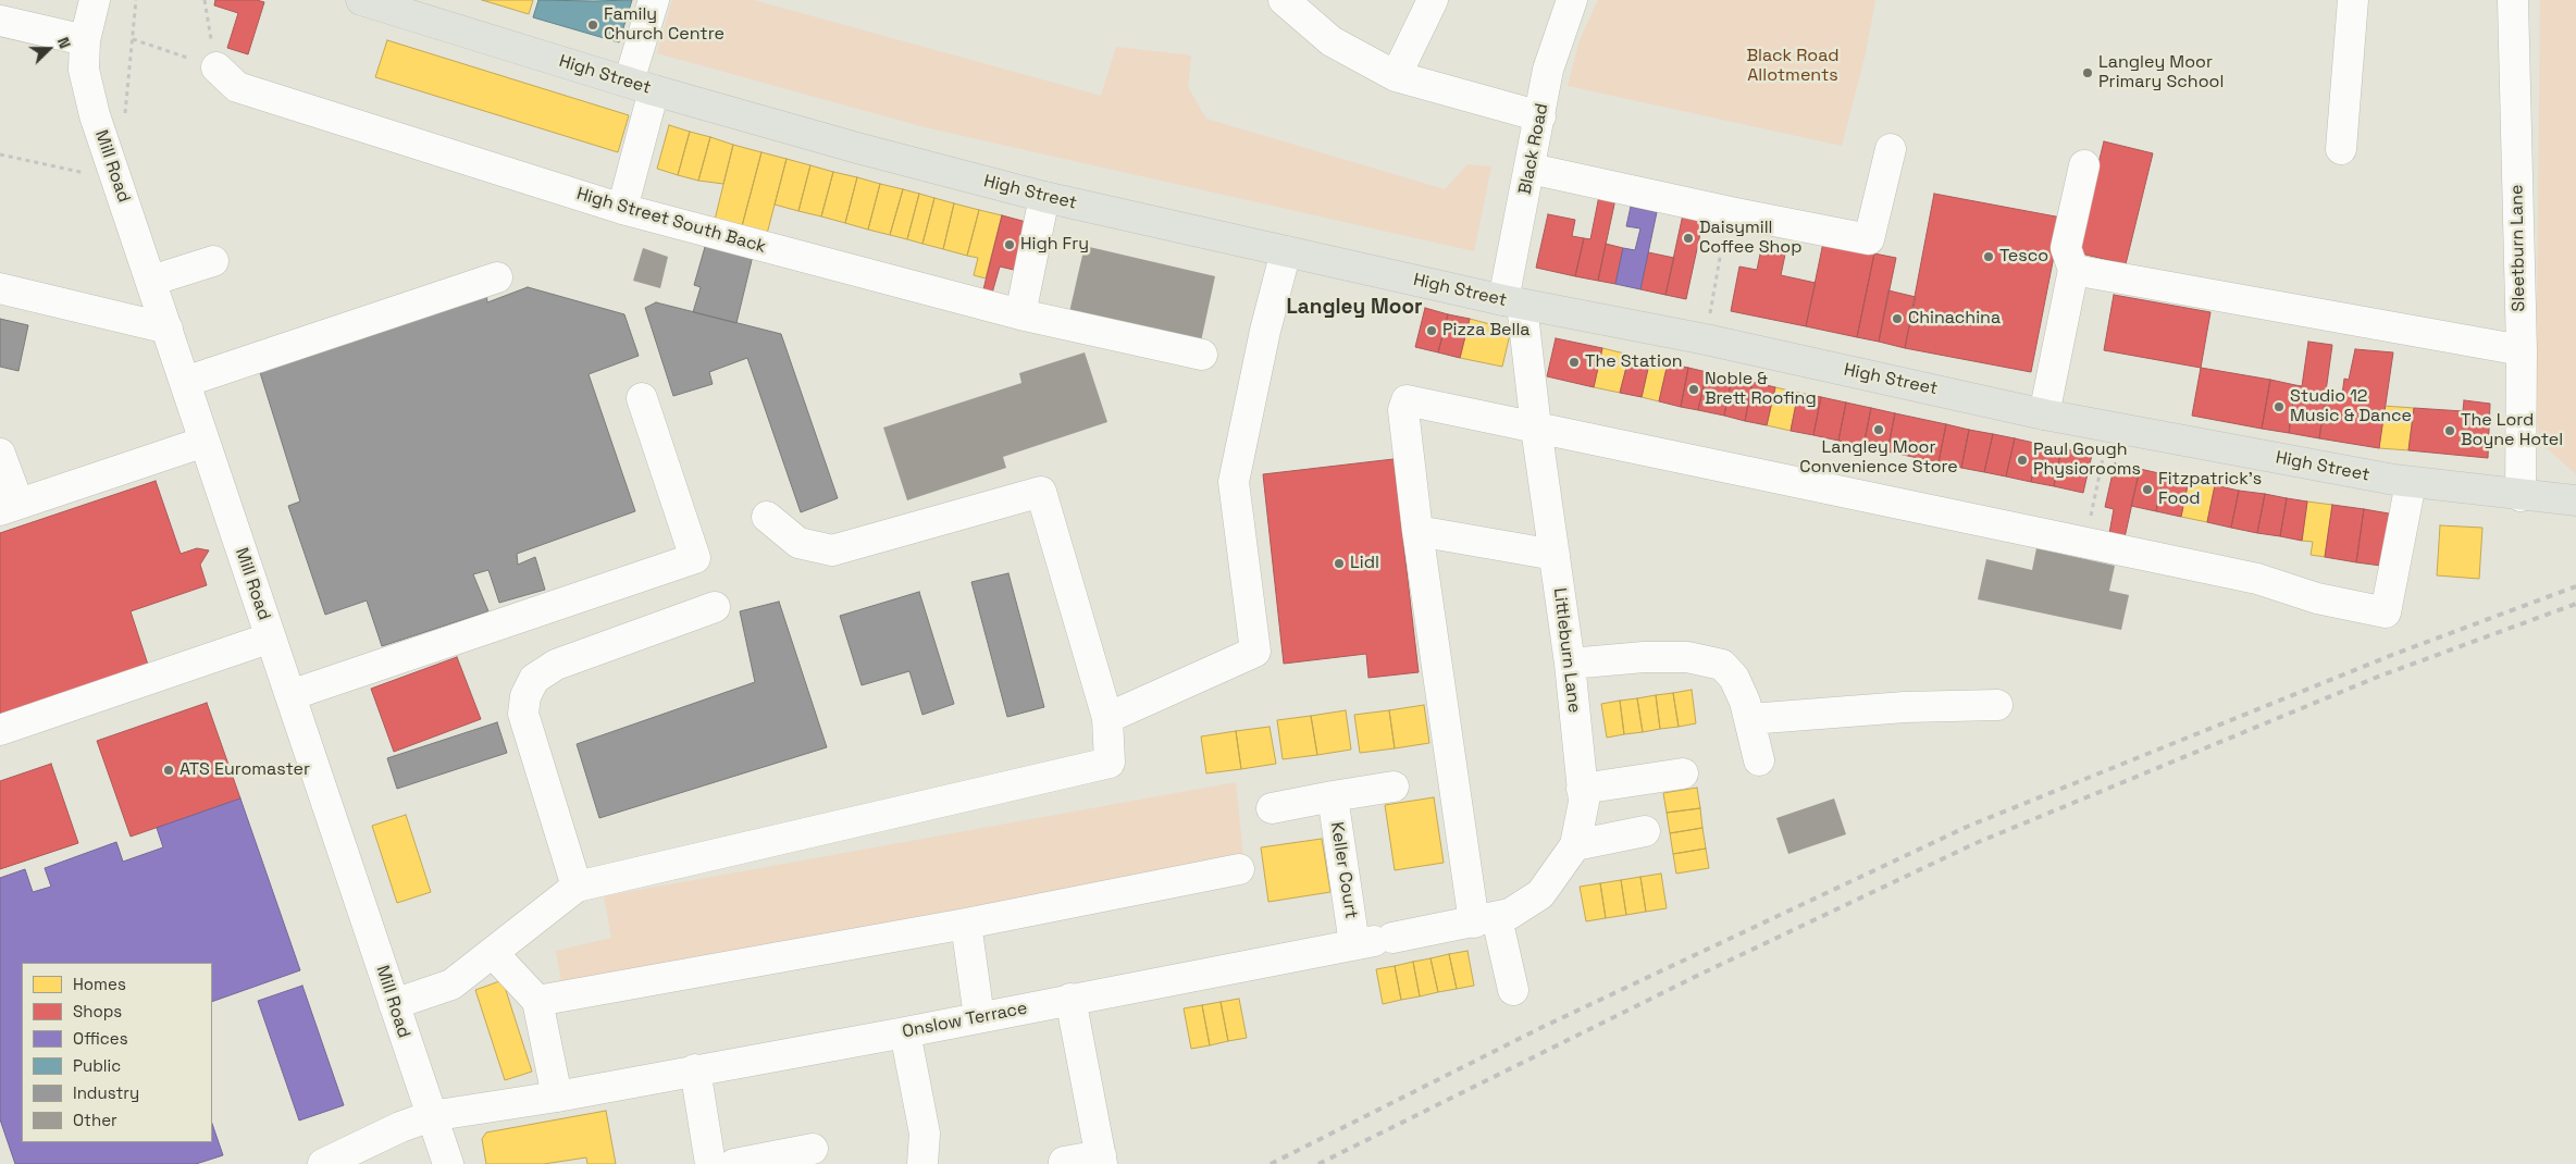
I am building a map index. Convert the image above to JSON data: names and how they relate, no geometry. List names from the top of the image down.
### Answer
{
  "streets": {
    "main road": ["High Street"],
    "street": [
      "Black Road",
      "Mill Road",
      "High Street South Back",
      "Sleetburn Lane",
      "Littleburn Lane",
      "Keller Court",
      "Onslow Terrace"
    ]
  },
  "crossings": [
    ["High Street", "Black Road"],
    ["High Street", "Sleetburn Lane"],
    ["High Street", "Littleburn Lane"],
    ["Black Road", "Littleburn Lane"],
    ["Littleburn Lane", "Keller Court"],
    ["Littleburn Lane", "Onslow Terrace"],
    ["Keller Court", "Onslow Terrace"]
  ],
  "districts": ["Langley Moor"],
  "parks": ["Black Road Allotments"],
  "places": [
    "Family Church Centre",
    "Langley Moor Primary School",
    "Daisymill Coffee Shop",
    "High Fry",
    "Tesco",
    "Chinachina",
    "Pizza Bella",
    "The Station",
    "Noble & Brett Roofing",
    "Studio 12 Music & Dance",
    "Langley Moor Convenience Store",
    "The Lord Boyne Hotel",
    "Paul Gough Physiorooms",
    "Fitzpatrick's Food",
    "Lidl",
    "ATS Euromaster"
  ],
  "legend": [
    "Homes",
    "Shops",
    "Offices",
    "Public",
    "Industry",
    "Other"
  ],
  "north": "right"
}
